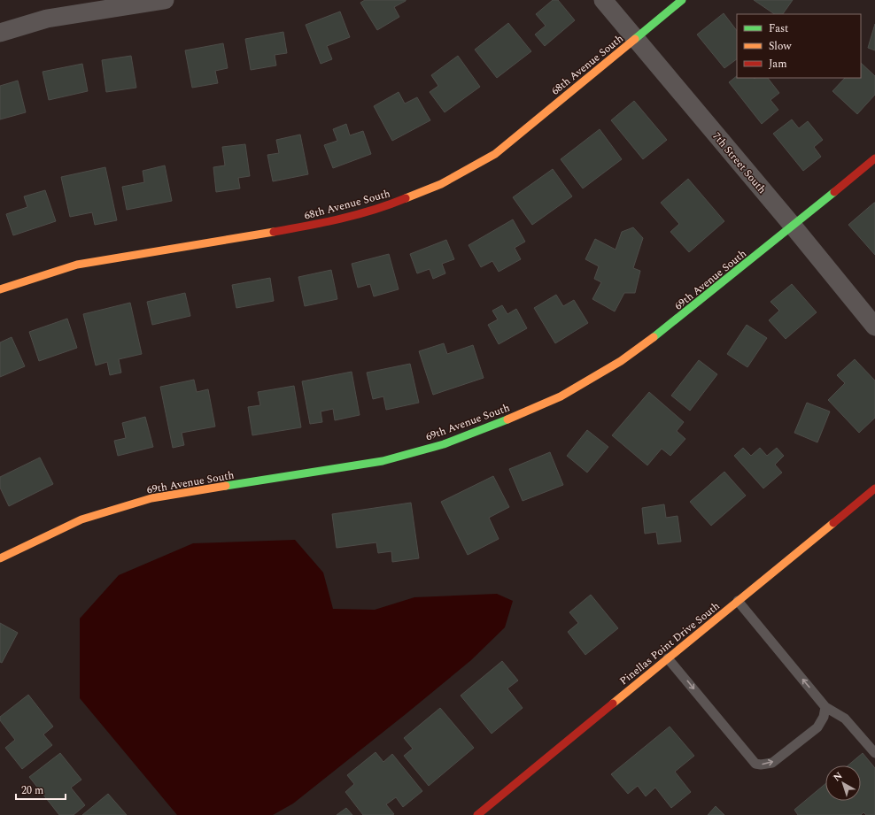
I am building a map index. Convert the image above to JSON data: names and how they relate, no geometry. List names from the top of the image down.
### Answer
{
  "streets": {
    "street": [
      "68th Avenue South",
      "7th Street South",
      "69th Avenue South",
      "Pinellas Point Drive South"
    ]
  },
  "crossings": [
    ["68th Avenue South", "7th Street South"],
    ["7th Street South", "69th Avenue South"]
  ],
  "legend": ["Fast", "Slow", "Jam"],
  "scale_bar": "20 m",
  "north": "top left"
}
